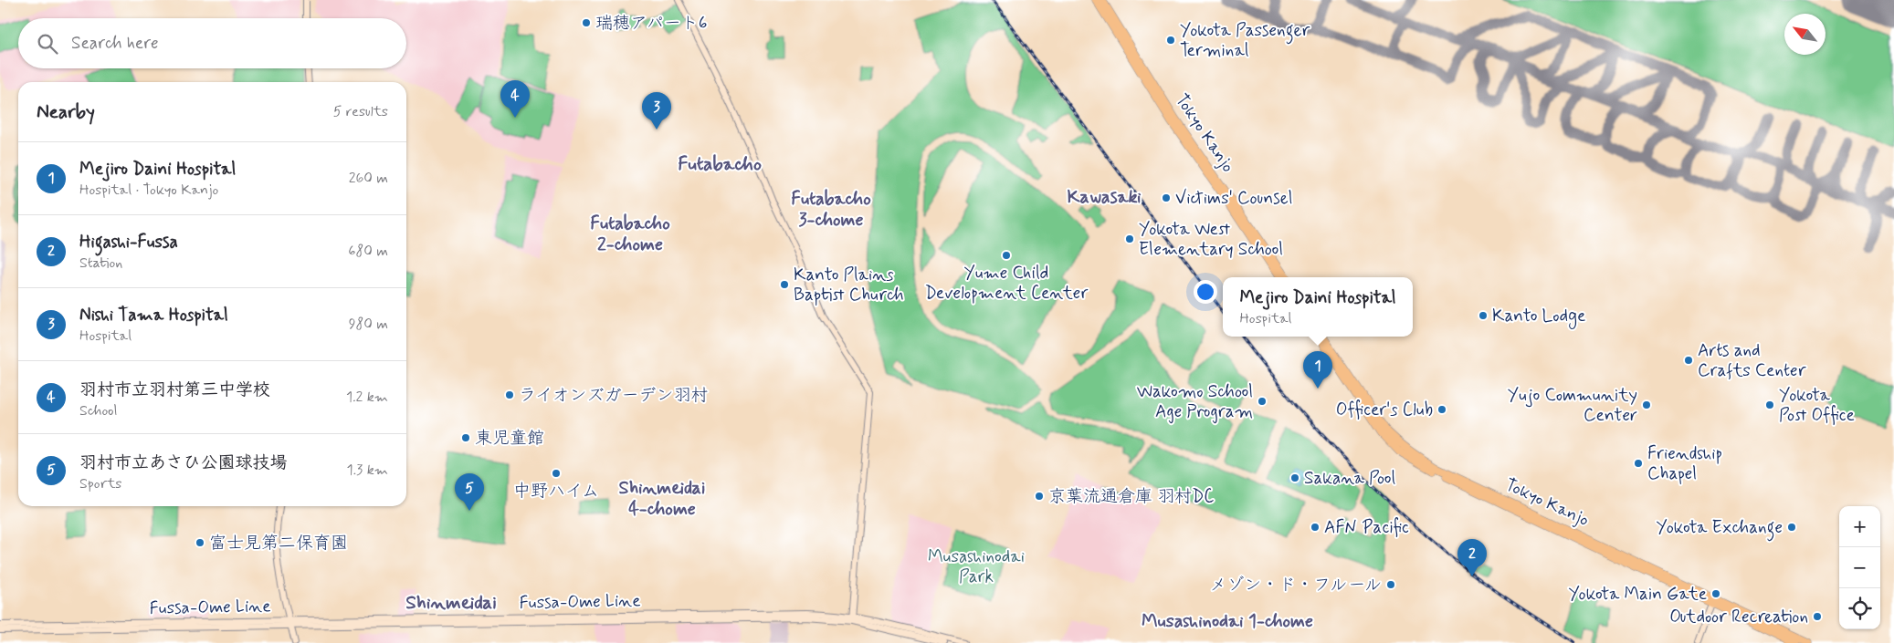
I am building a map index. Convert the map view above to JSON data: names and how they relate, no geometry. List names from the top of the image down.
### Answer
{
  "streets": {
    "highway": ["Tokyo Kanjo"],
    "main road": ["Fussa-Ome Line"]
  },
  "districts": [
    "Futabacho",
    "Kawasaki",
    "Futabacho 3-chome",
    "Futabacho 2-chome",
    "Shinmeidai 4-chome",
    "Shinmeidai",
    "Musashinodai 1-chome"
  ],
  "parks": ["Musashinodai Park"],
  "places": [
    "瑞穂アパート6",
    "Yokota Passenger Terminal",
    "Victims' Counsel",
    "Yokota West Elementary School",
    "Yume Child Development Center",
    "Kanto Plains Baptist Church",
    "Kanto Lodge",
    "Arts and Crafts Center",
    "ライオンズガーデン羽村",
    "Wakomo School Age Program",
    "Yujo Community Center",
    "Yokota Post Office",
    "Officer's Club",
    "東児童館",
    "Friendship Chapel",
    "中野ハイム",
    "Sakana Pool",
    "京葉流通倉庫 羽村DC",
    "AFN Pacific",
    "Yokota Exchange",
    "富士見第二保育園",
    "メゾン・ド・フルール",
    "Yokota Main Gate",
    "Outdoor Recreation"
  ],
  "north": "top left",
  "page": {
    "search": "Search here",
    "pins": [
      "4",
      "3",
      "1",
      "5",
      "2"
    ],
    "heading": ["Nearby", "5 results"],
    "list": [
      {
        "mark": "1",
        "name": "Mejiro Daini Hospital",
        "note": "Hospital · Tokyo Kanjo",
        "value": "260 m"
      },
      {
        "mark": "2",
        "name": "Higashi-Fussa",
        "note": "Station",
        "value": "680 m"
      },
      {
        "mark": "3",
        "name": "Nishi Tama Hospital",
        "note": "Hospital",
        "value": "980 m"
      },
      {
        "mark": "4",
        "name": "羽村市立羽村第三中学校",
        "note": "School",
        "value": "1.2 km"
      },
      {
        "mark": "5",
        "name": "羽村市立あさひ公園球技場",
        "note": "Sports",
        "value": "1.3 km"
      }
    ],
    "popup": ["Mejiro Daini Hospital", "Hospital"],
    "map_buttons": ["+", "−"]
  }
}
